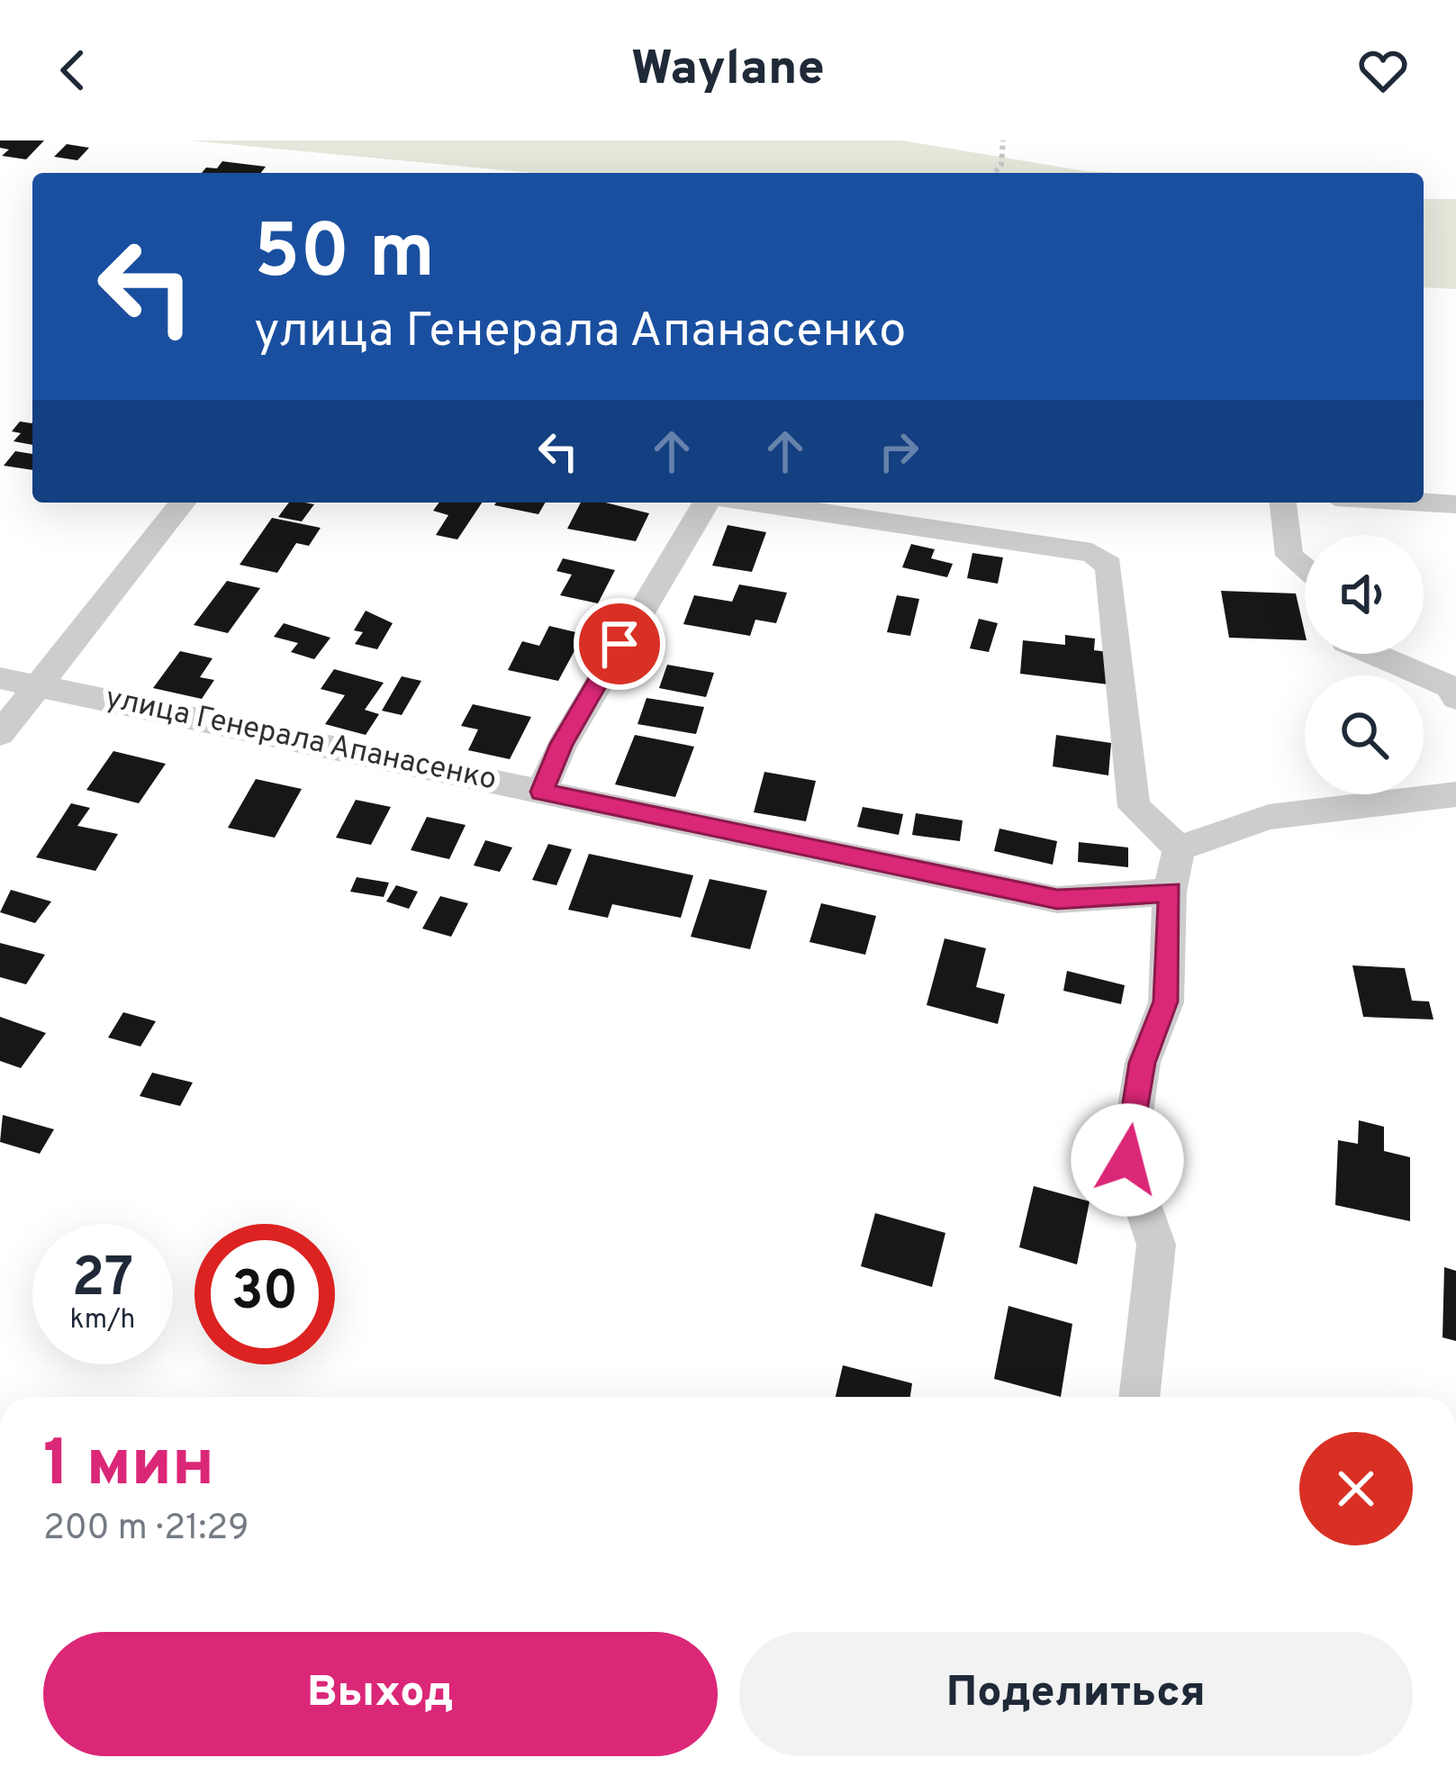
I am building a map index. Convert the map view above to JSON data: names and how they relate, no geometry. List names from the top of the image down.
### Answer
{
  "streets": {
    "street": ["улица Генерала Апанасенко"]
  },
  "page": {
    "header": "Waylane",
    "turn": ["50 m", "улица Генерала Апанасенко"],
    "speed": "27 km/h",
    "limit": "30",
    "heading": ["1 мин", "200 m · 21:29"],
    "buttons": ["Выход", "Поделиться"]
  }
}
